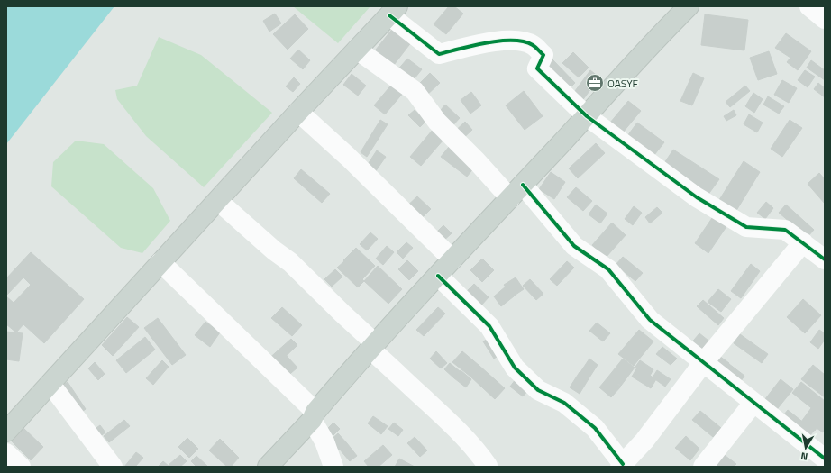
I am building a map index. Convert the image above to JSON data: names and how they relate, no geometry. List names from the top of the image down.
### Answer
{
  "places": {
    "office": ["OASYF"]
  },
  "north": "bottom"
}
